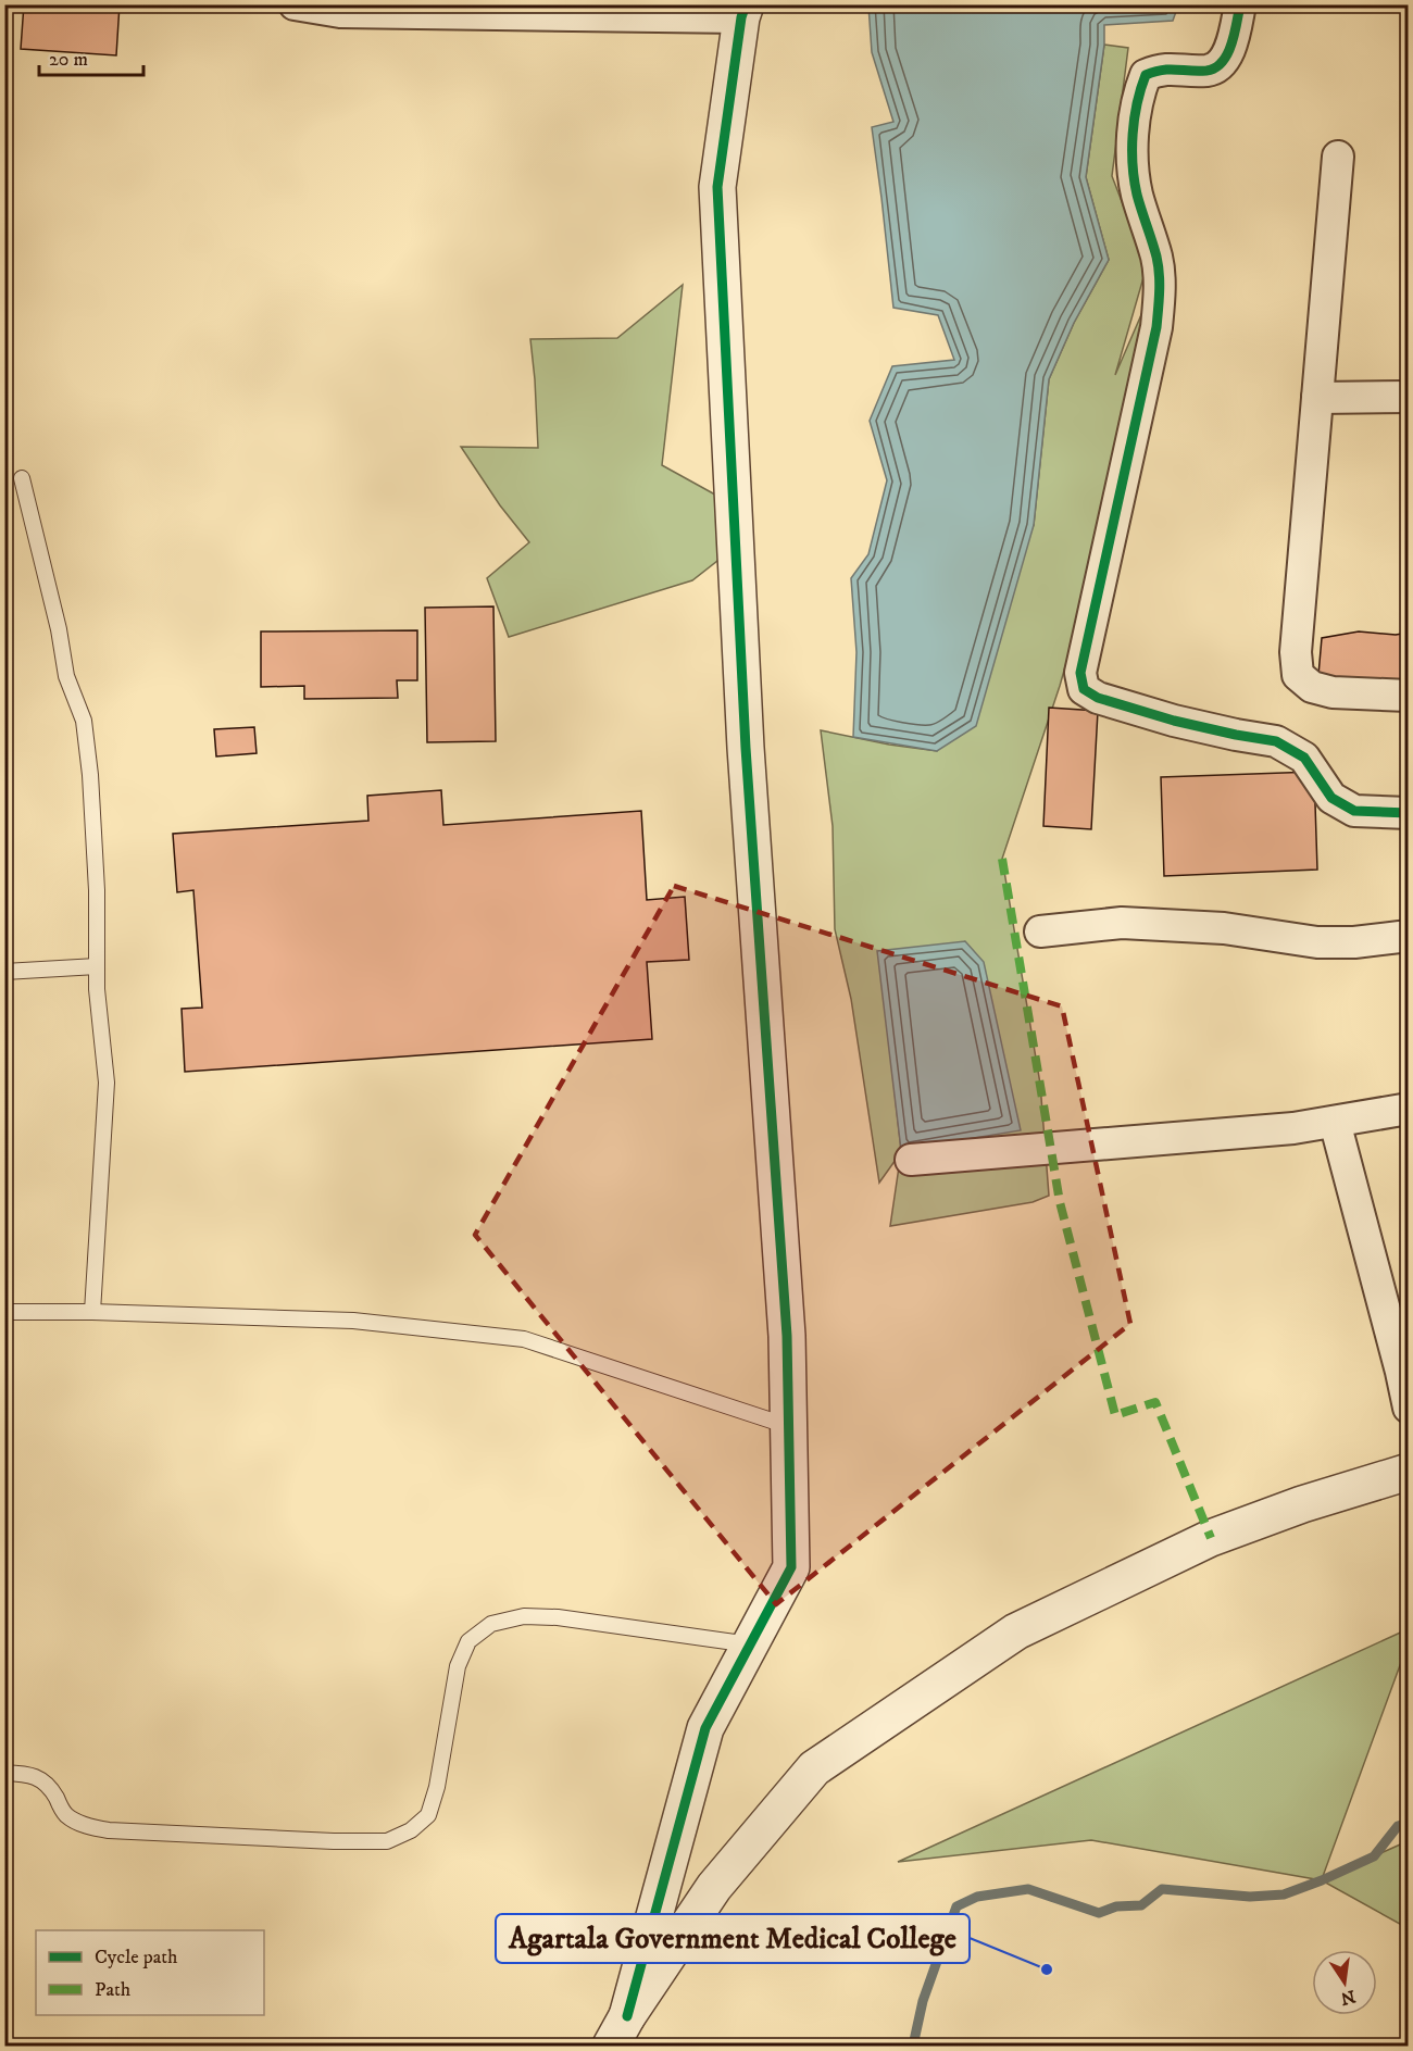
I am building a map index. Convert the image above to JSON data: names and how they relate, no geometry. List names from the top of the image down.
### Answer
{
  "places": ["Agartala Government Medical College"],
  "legend": ["Cycle path", "Path"],
  "scale_bar": "20 m",
  "north": "bottom"
}
